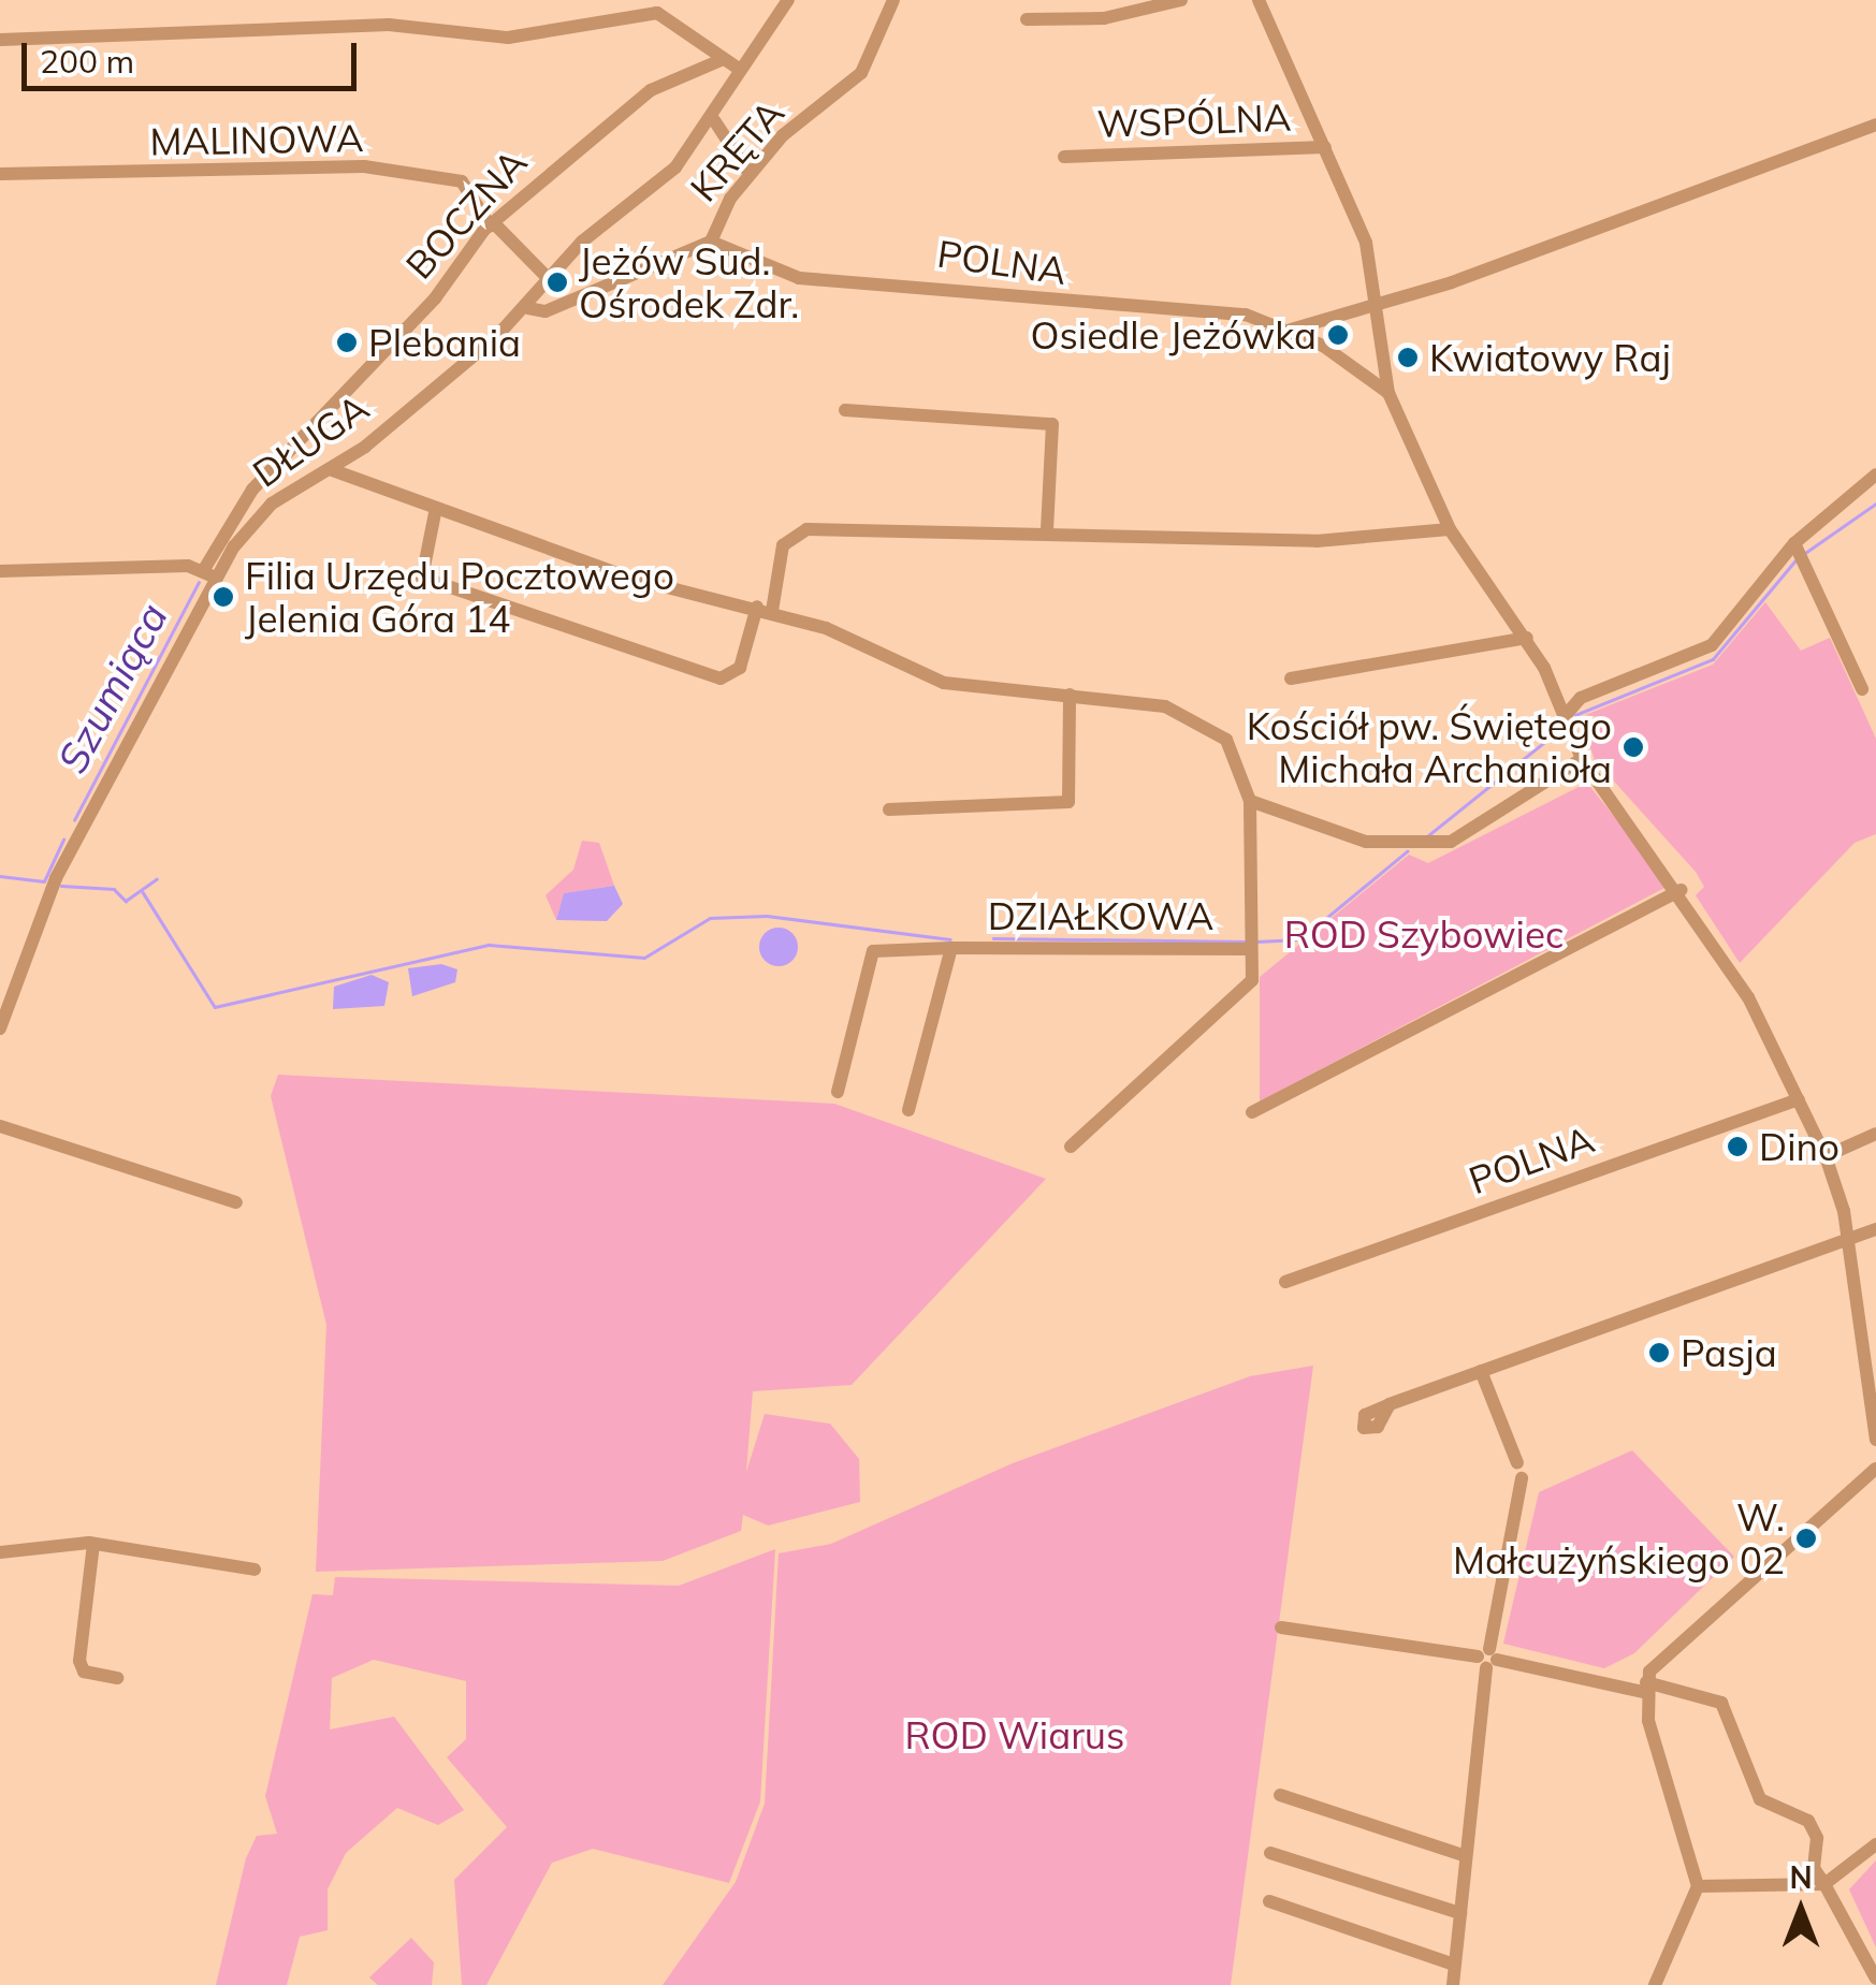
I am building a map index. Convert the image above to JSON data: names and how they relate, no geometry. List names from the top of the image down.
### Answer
{
  "streets": {
    "street": [
      "WSPÓLNA",
      "MALINOWA",
      "KRĘTA",
      "BOCZNA",
      "POLNA",
      "DŁUGA",
      "DZIAŁKOWA"
    ]
  },
  "crossings": [
    ["MALINOWA", "BOCZNA"],
    ["MALINOWA", "DŁUGA"],
    ["KRĘTA", "POLNA"],
    ["KRĘTA", "DŁUGA"],
    ["BOCZNA", "DŁUGA"]
  ],
  "water": ["Szumiąca"],
  "parks": ["ROD Szybowiec", "ROD Wiarus"],
  "places": [
    "Jeżów Sud. Ośrodek Zdr.",
    "Osiedle Jeżówka",
    "Plebania",
    "Kwiatowy Raj",
    "Filia Urzędu Pocztowego Jelenia Góra 14",
    "Kościół pw. Świętego Michała Archanioła",
    "Dino",
    "Pasja",
    "W. Małcużyńskiego 02"
  ],
  "scale_bar": "200 m",
  "north": "top"
}
